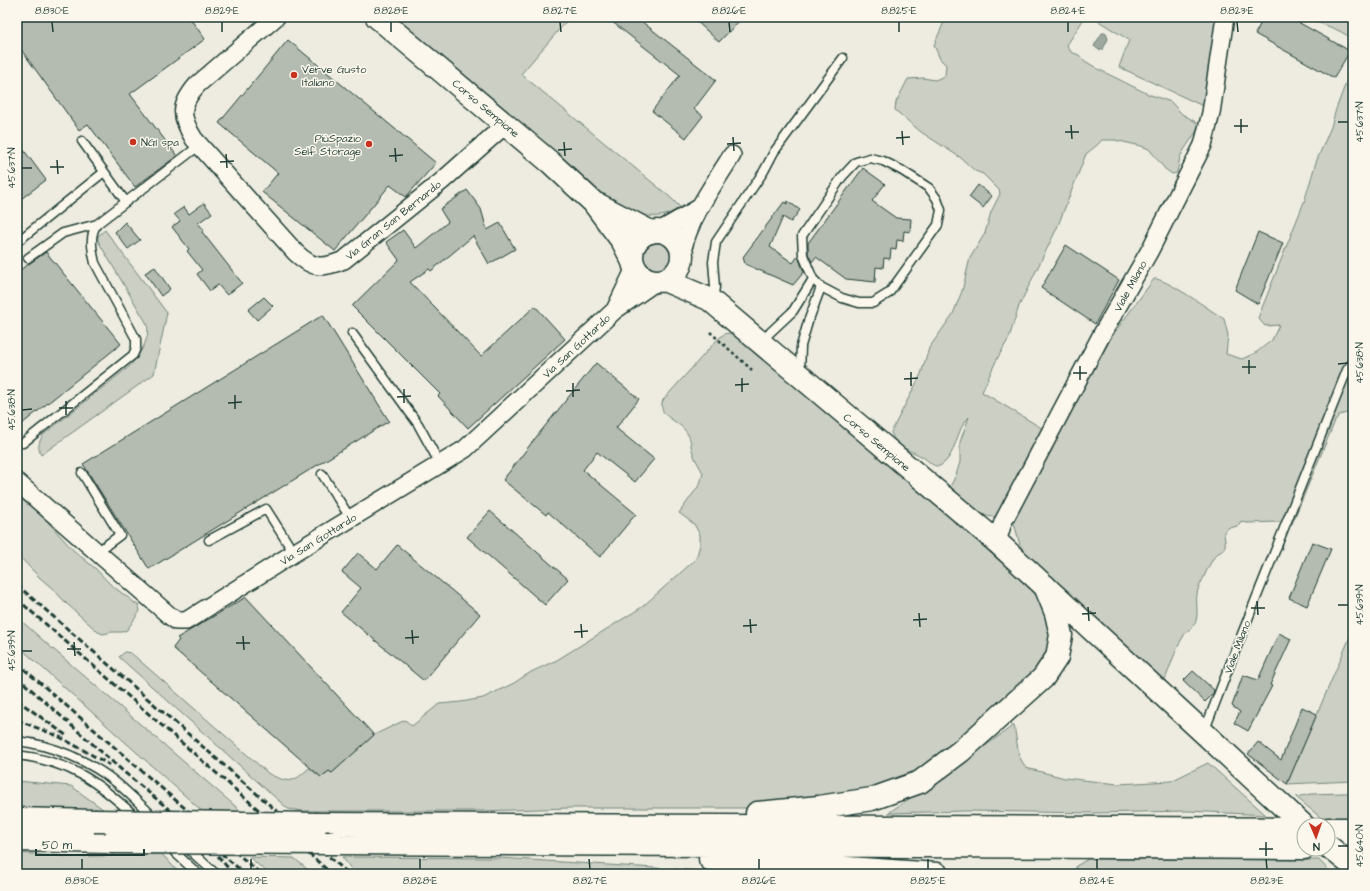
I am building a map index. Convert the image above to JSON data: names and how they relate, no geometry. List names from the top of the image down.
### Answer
{
  "streets": {
    "main road": ["Corso Sempione"],
    "street": ["Via Gran San Bernardo", "Viale Milano", "Via San Gottardo"]
  },
  "crossings": [
    ["Corso Sempione", "Via Gran San Bernardo"],
    ["Corso Sempione", "Viale Milano"],
    ["Corso Sempione", "Via San Gottardo"]
  ],
  "places": ["Verve Gusto Italiano", "NGI spa", "PiùSpazio Self Storage"],
  "scale_bar": "50 m",
  "north": "bottom",
  "coordinates": [
    "8.830°E",
    "8.829°E",
    "8.828°E",
    "8.827°E",
    "8.826°E",
    "8.825°E",
    "8.824°E",
    "8.823°E",
    "45.637°N",
    "45.638°N",
    "45.639°N",
    "45.640°N"
  ]
}
